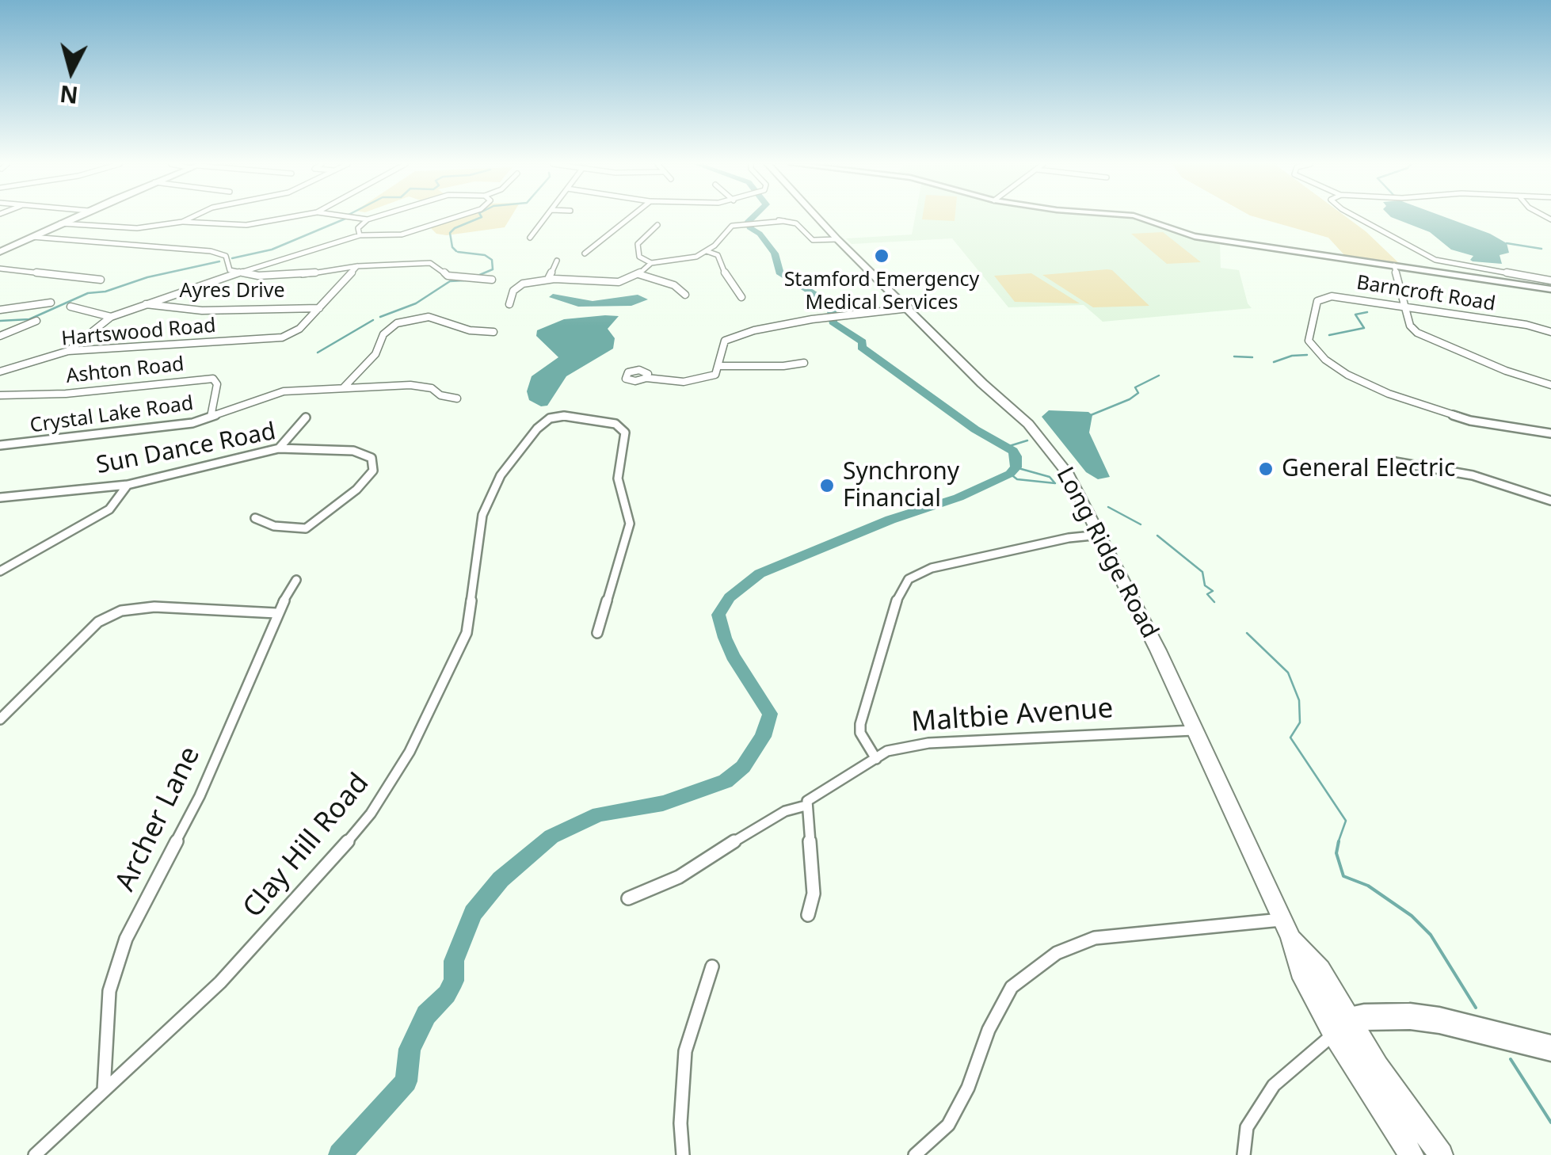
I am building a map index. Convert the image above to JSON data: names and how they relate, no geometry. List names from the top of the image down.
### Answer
{
  "streets": {
    "main road": ["Long Ridge Road"],
    "street": [
      "Ayres Drive",
      "Barncroft Road",
      "Hartswood Road",
      "Ashton Road",
      "Crystal Lake Road",
      "Sun Dance Road",
      "Maltbie Avenue",
      "Archer Lane",
      "Clay Hill Road"
    ]
  },
  "crossings": [
    ["Ayres Drive", "Hartswood Road"],
    ["Ashton Road", "Crystal Lake Road"],
    ["Long Ridge Road", "Maltbie Avenue"],
    ["Archer Lane", "Clay Hill Road"]
  ],
  "places": ["Stamford Emergency Medical Services", "General Electric", "Synchrony Financial"],
  "north": "bottom"
}
